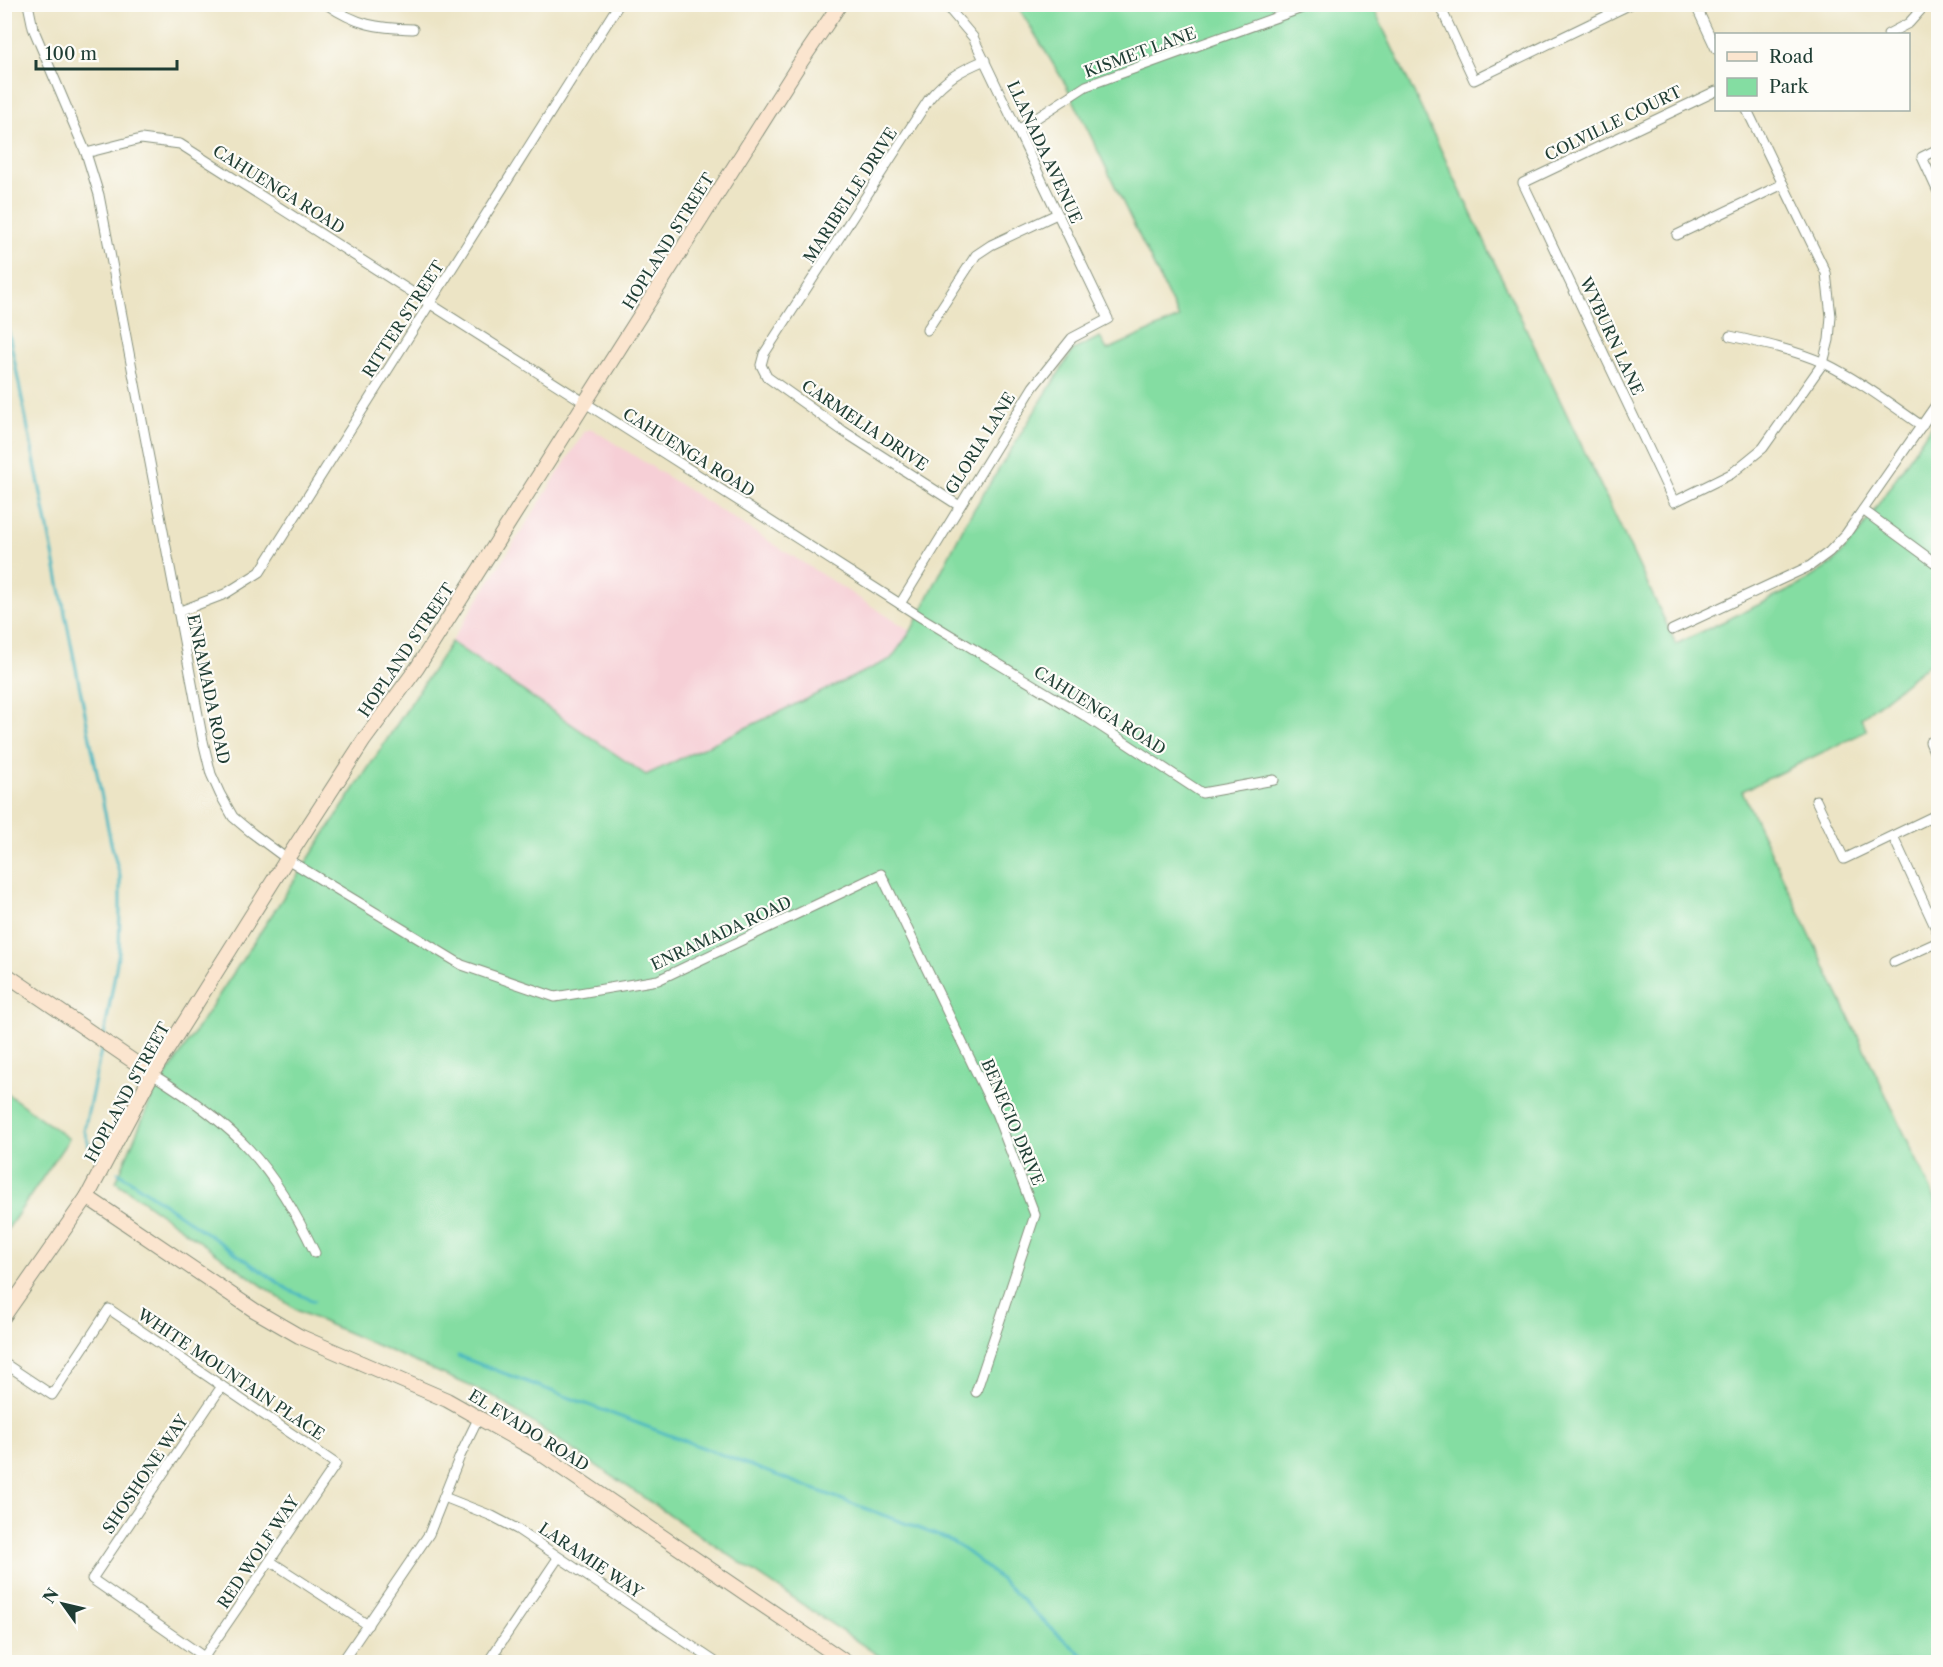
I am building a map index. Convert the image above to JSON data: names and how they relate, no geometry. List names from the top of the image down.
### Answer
{
  "streets": {
    "street": [
      "KISMET LANE",
      "COLVILLE COURT",
      "LLANADA AVENUE",
      "CAHUENGA ROAD",
      "MARIBELLE DRIVE",
      "HOPLAND STREET",
      "RITTER STREET",
      "WYBURN LANE",
      "CARMELIA DRIVE",
      "GLORIA LANE",
      "ENRAMADA ROAD",
      "BENECIO DRIVE",
      "WHITE MOUNTAIN PLACE",
      "EL EVADO ROAD",
      "SHOSHONE WAY",
      "RED WOLF WAY",
      "LARAMIE WAY"
    ]
  },
  "crossings": [
    ["KISMET LANE", "LLANADA AVENUE"],
    ["COLVILLE COURT", "WYBURN LANE"],
    ["LLANADA AVENUE", "MARIBELLE DRIVE"],
    ["LLANADA AVENUE", "GLORIA LANE"],
    ["CAHUENGA ROAD", "HOPLAND STREET"],
    ["CAHUENGA ROAD", "RITTER STREET"],
    ["CAHUENGA ROAD", "GLORIA LANE"],
    ["CAHUENGA ROAD", "ENRAMADA ROAD"],
    ["MARIBELLE DRIVE", "CARMELIA DRIVE"],
    ["HOPLAND STREET", "ENRAMADA ROAD"],
    ["HOPLAND STREET", "EL EVADO ROAD"],
    ["RITTER STREET", "ENRAMADA ROAD"],
    ["CARMELIA DRIVE", "GLORIA LANE"],
    ["ENRAMADA ROAD", "BENECIO DRIVE"],
    ["WHITE MOUNTAIN PLACE", "SHOSHONE WAY"],
    ["WHITE MOUNTAIN PLACE", "RED WOLF WAY"],
    ["SHOSHONE WAY", "RED WOLF WAY"]
  ],
  "legend": ["Road", "Park"],
  "scale_bar": "100 m",
  "north": "top left"
}
